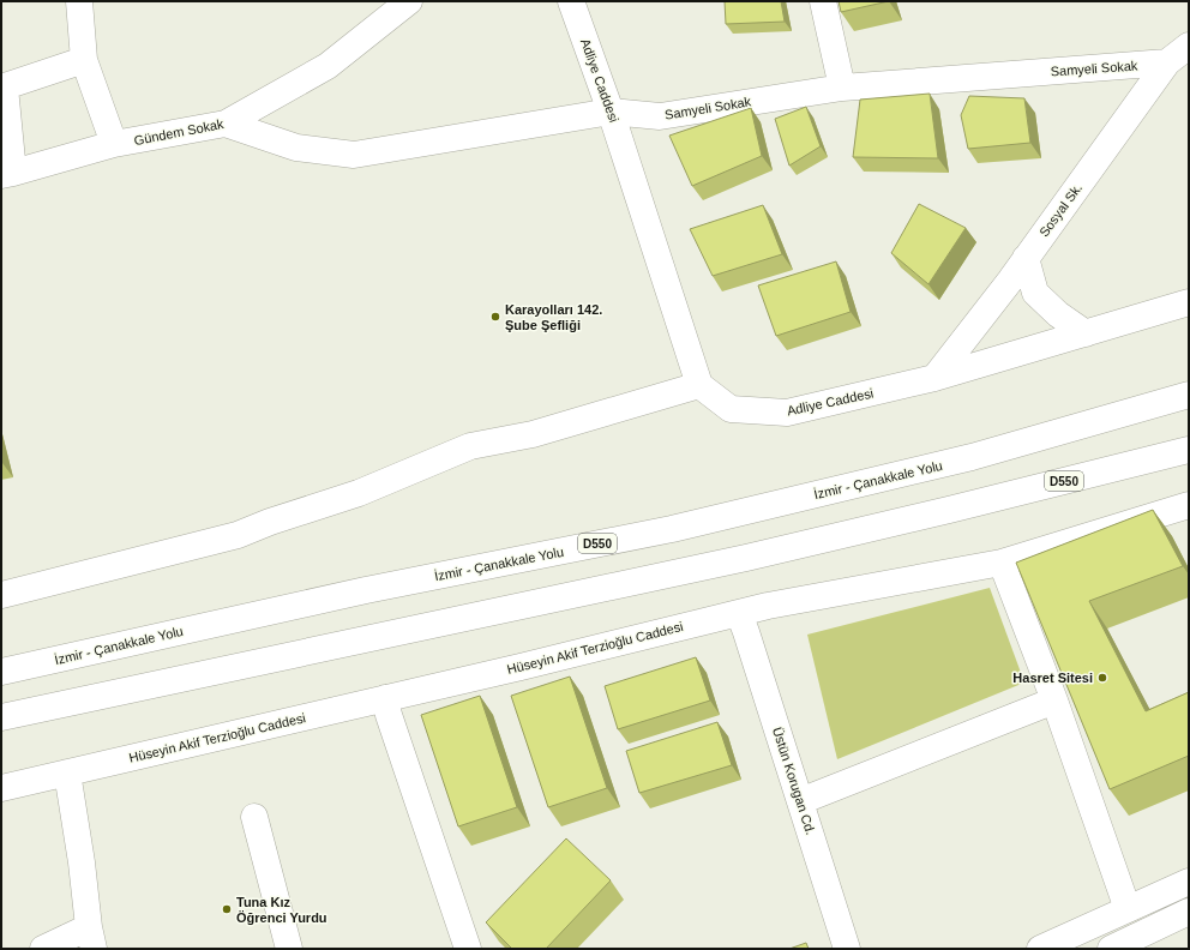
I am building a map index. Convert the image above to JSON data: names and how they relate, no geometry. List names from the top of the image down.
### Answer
{
  "streets": {
    "main road": [
      "Samyeli Sokak",
      "Adliye Caddesi",
      "Gündem Sokak",
      "Sosyal Sk.",
      "İzmir - Çanakkale Yolu",
      "D550",
      "Hüseyin Akif Terzioğlu Caddesi",
      "Üstün Korugan Cd."
    ]
  },
  "crossings": [
    ["Samyeli Sokak", "Adliye Caddesi"],
    ["Samyeli Sokak", "Gündem Sokak"],
    ["Samyeli Sokak", "Sosyal Sk."],
    ["Adliye Caddesi", "Sosyal Sk."],
    ["Hüseyin Akif Terzioğlu Caddesi", "Üstün Korugan Cd."]
  ],
  "places": ["Karayolları 142. Şube Şefliği", "Hasret Sitesi", "Tuna Kız Öğrenci Yurdu"]
}
